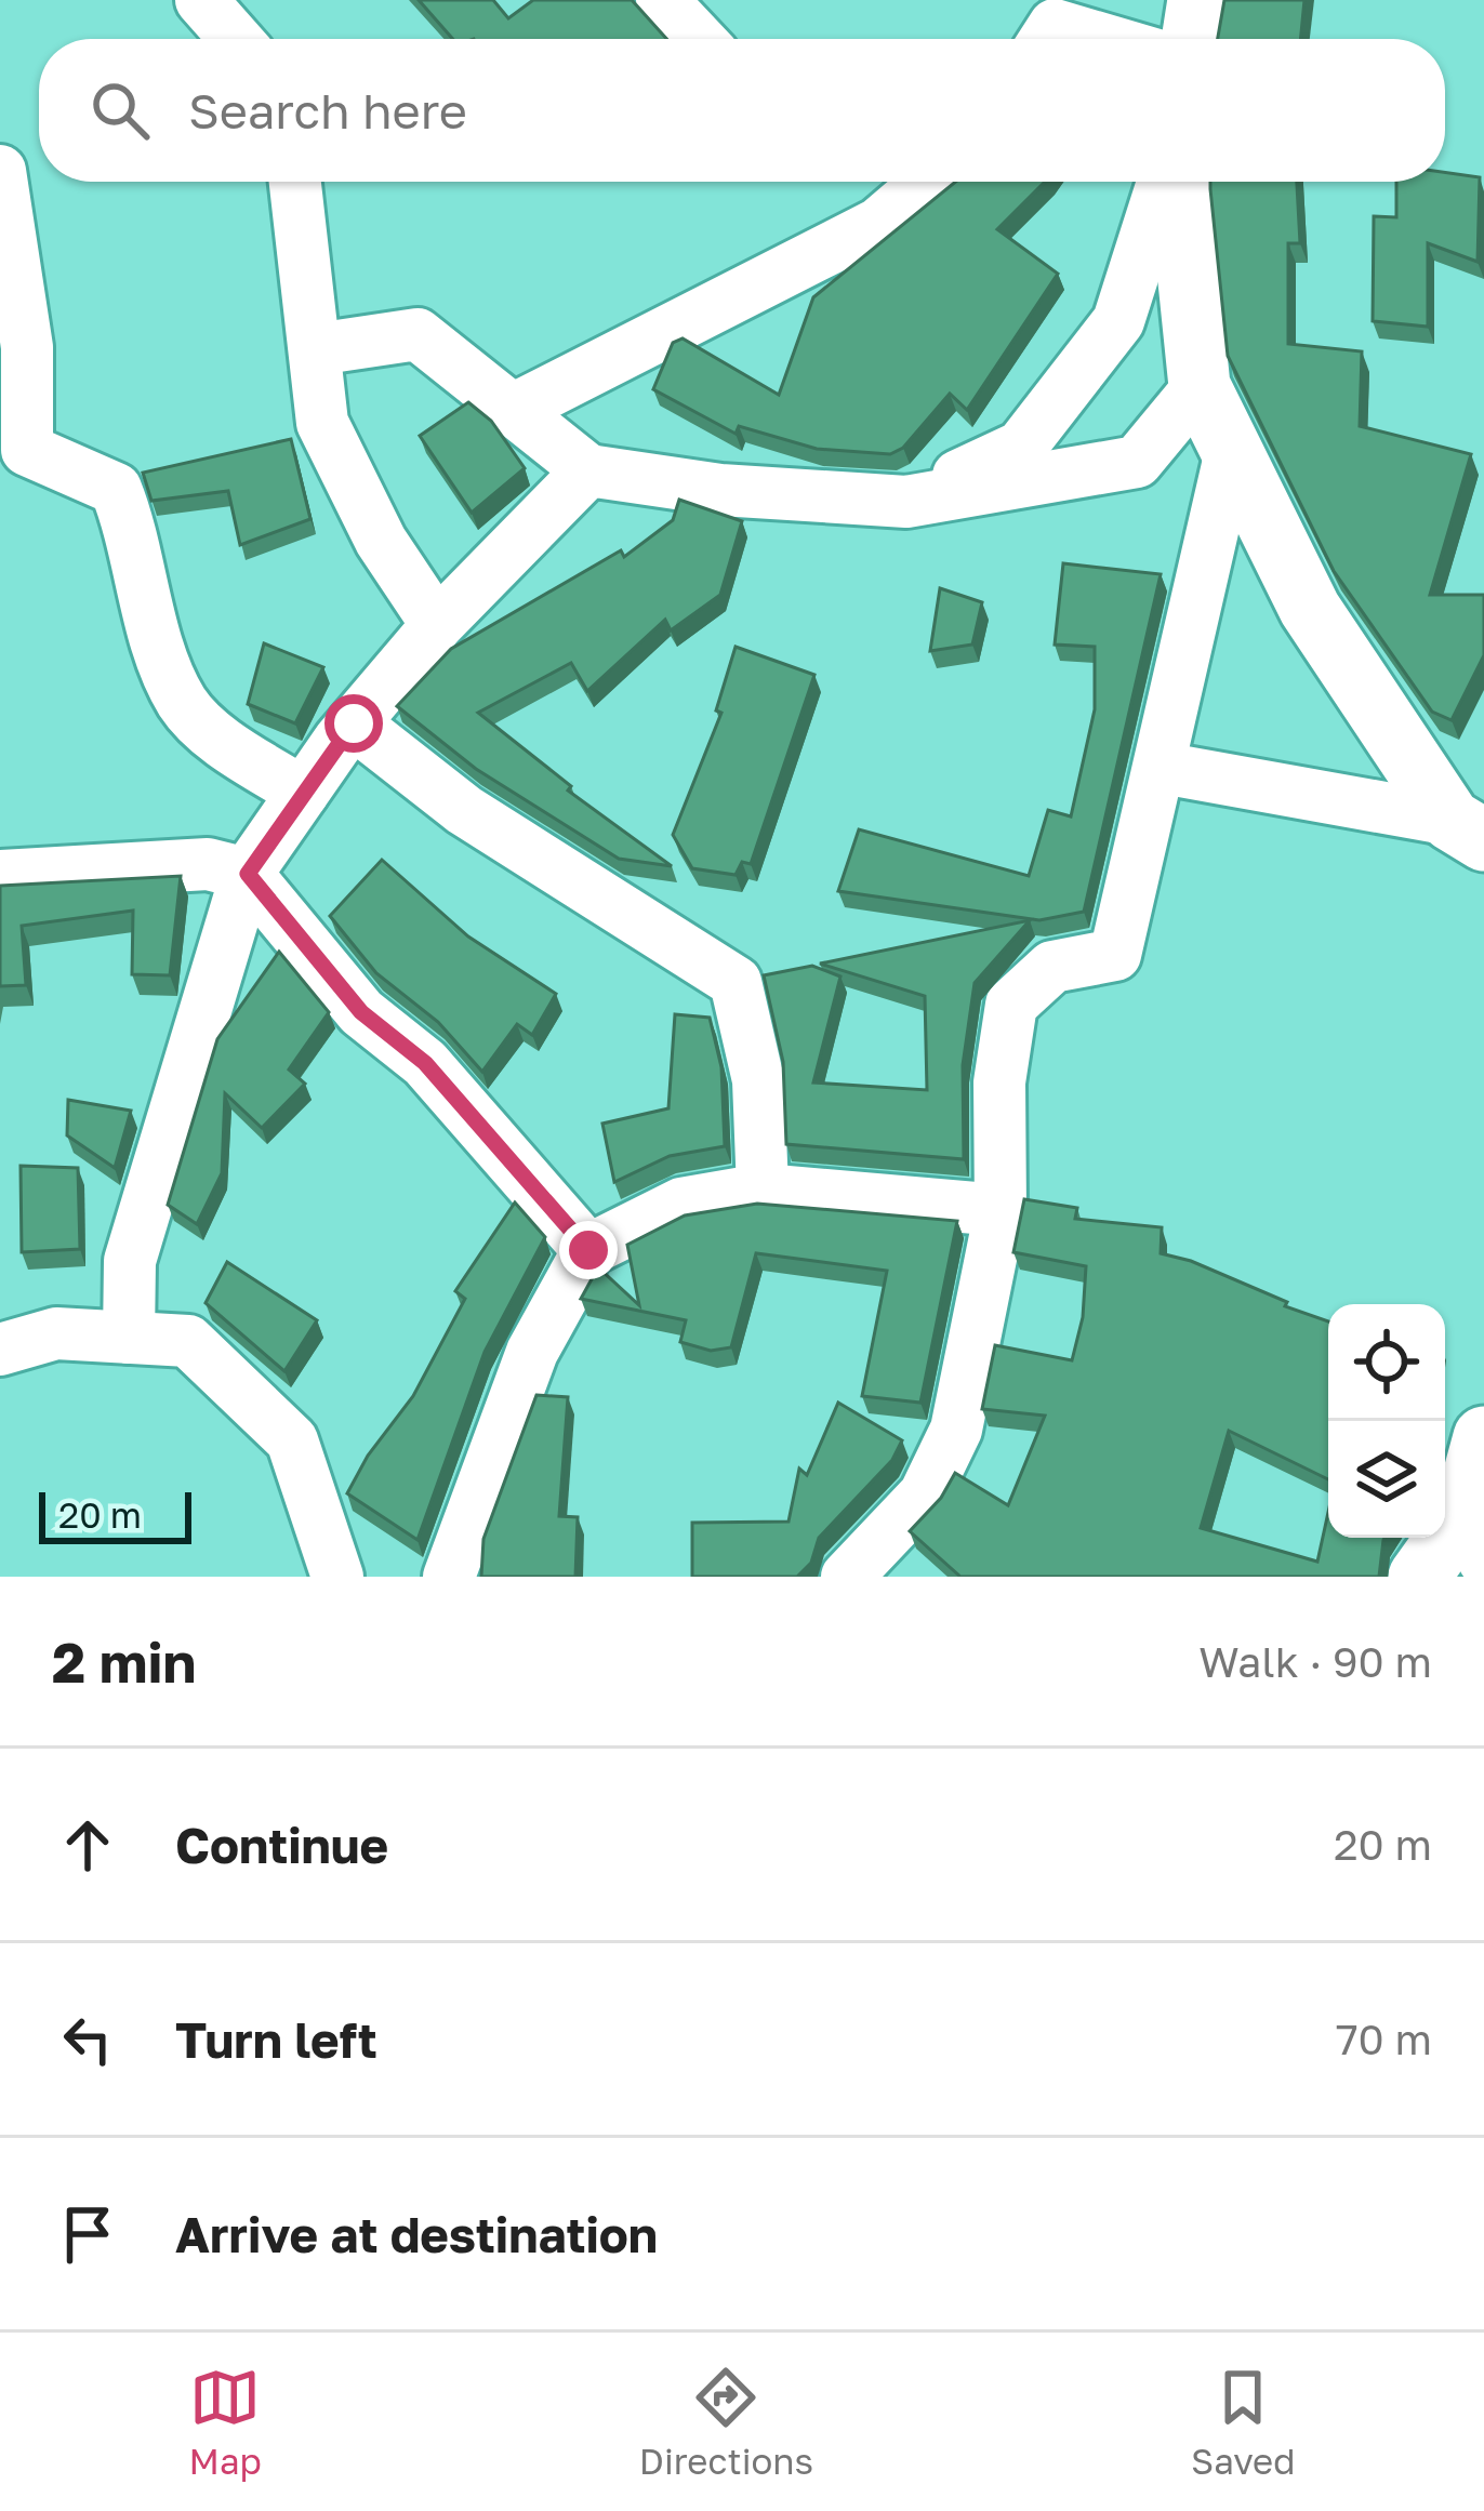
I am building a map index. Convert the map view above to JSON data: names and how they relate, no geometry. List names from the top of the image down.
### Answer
{
  "scale_bar": "20 m",
  "page": {
    "search": "Search here",
    "scale": "20 m",
    "heading": ["2 min", "Walk · 90 m"],
    "list": [
      ["Continue", "20 m"],
      ["Turn left", "70 m"],
      "Arrive at destination"
    ],
    "nav": ["Map", "Directions", "Saved"]
  }
}
